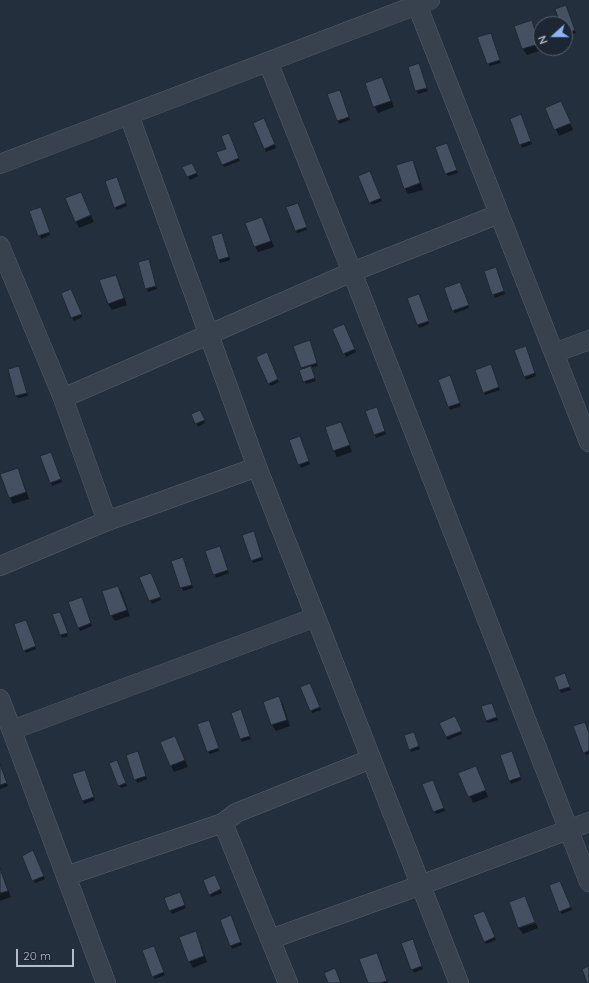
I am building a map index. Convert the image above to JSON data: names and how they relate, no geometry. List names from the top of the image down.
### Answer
{
  "scale_bar": "20 m",
  "north": "left"
}
